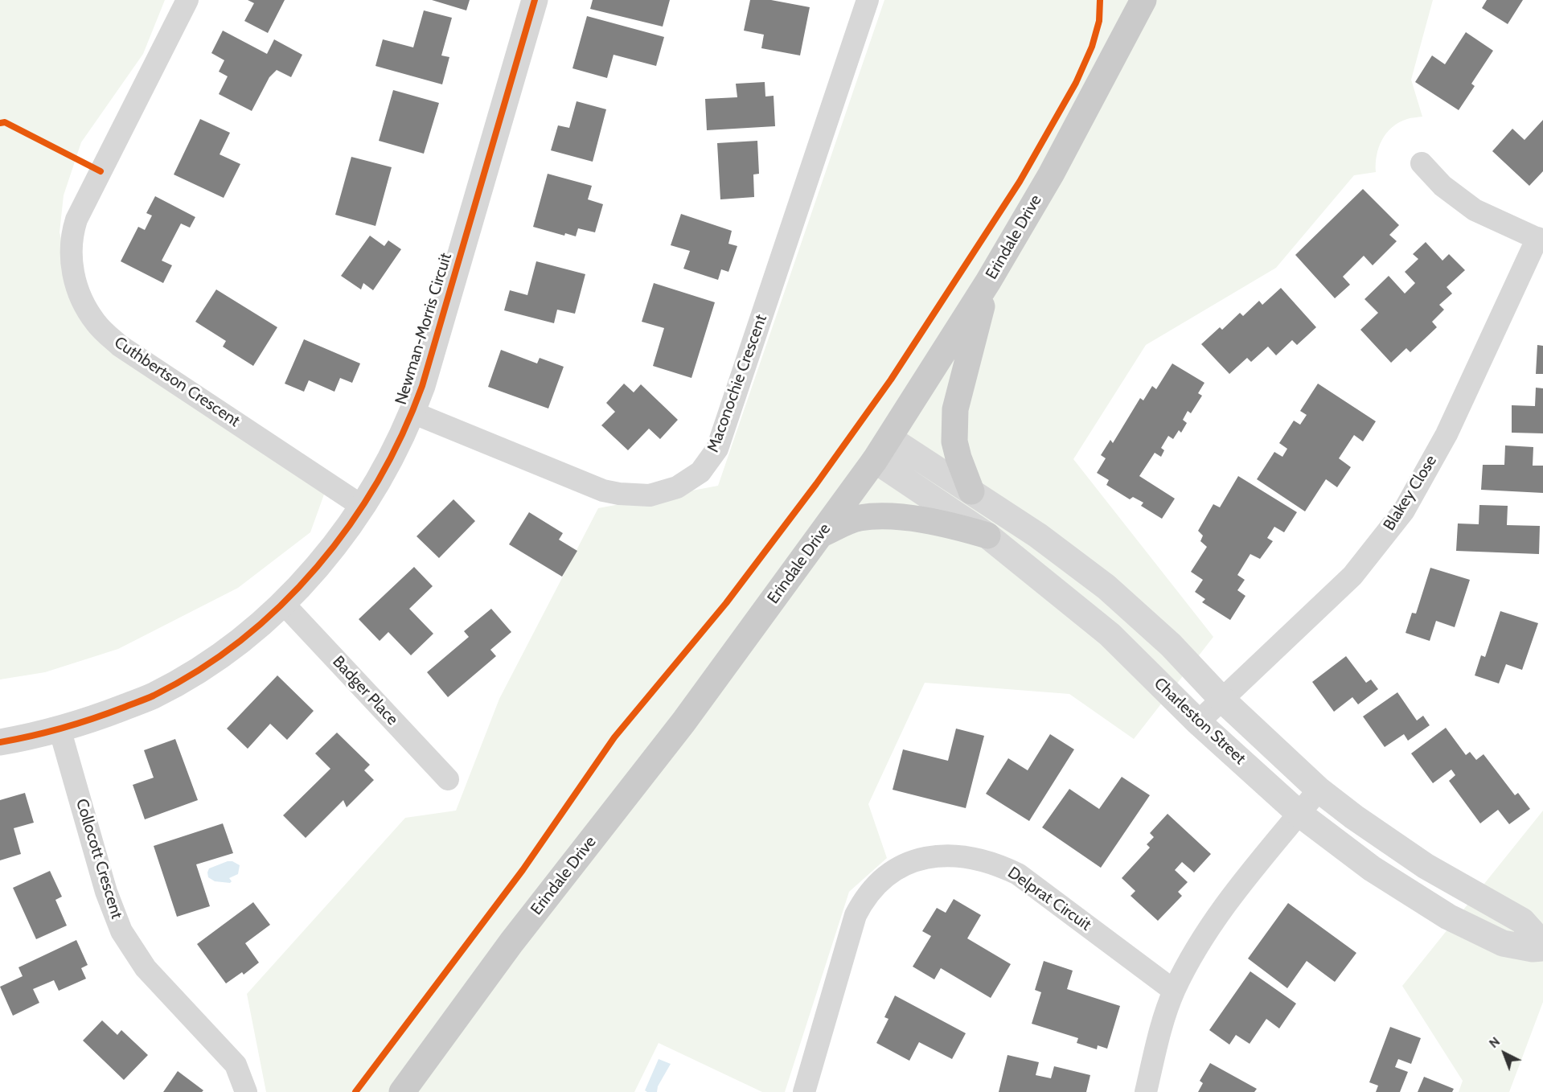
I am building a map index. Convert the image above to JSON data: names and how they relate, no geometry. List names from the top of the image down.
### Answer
{
  "streets": {
    "main road": ["Erindale Drive"],
    "street": [
      "Newman-Morris Circuit",
      "Cuthbertson Crescent",
      "Maconochie Crescent",
      "Blakey Close",
      "Badger Place",
      "Charleston Street",
      "Collocott Crescent",
      "Delprat Circuit"
    ]
  },
  "crossings": [
    ["Erindale Drive", "Charleston Street"],
    ["Newman-Morris Circuit", "Cuthbertson Crescent"],
    ["Newman-Morris Circuit", "Maconochie Crescent"],
    ["Newman-Morris Circuit", "Badger Place"],
    ["Newman-Morris Circuit", "Collocott Crescent"],
    ["Blakey Close", "Charleston Street"]
  ],
  "north": "top left"
}
